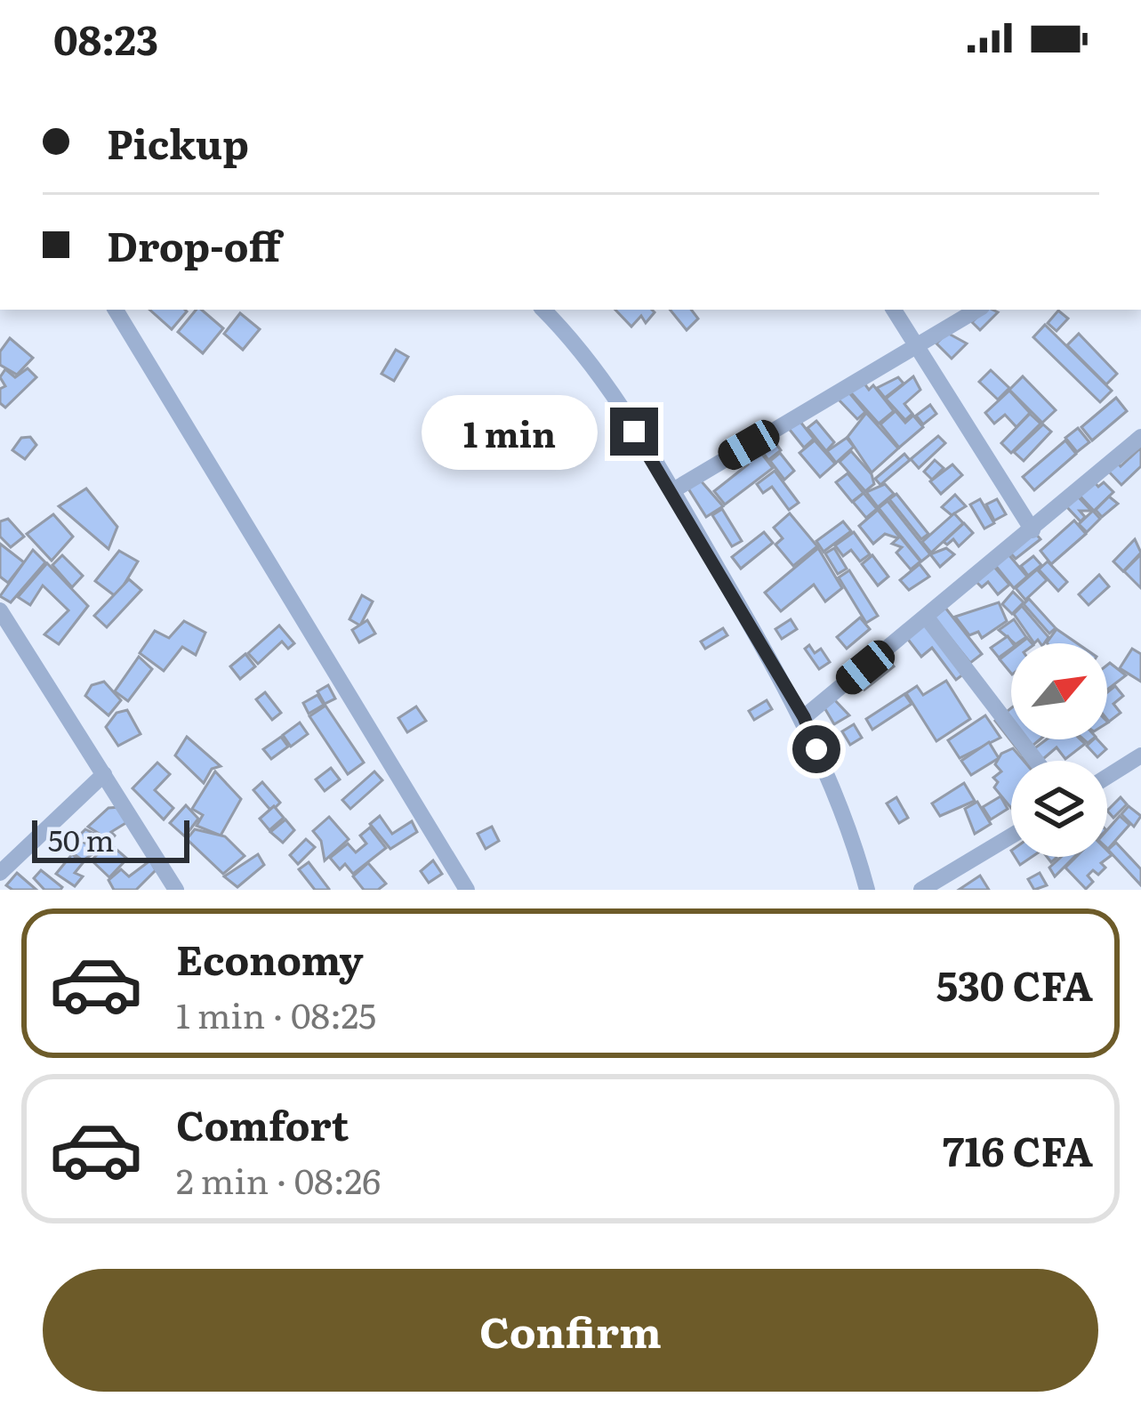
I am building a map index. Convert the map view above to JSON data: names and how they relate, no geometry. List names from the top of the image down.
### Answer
{
  "scale_bar": "50 m",
  "north": "top right",
  "page": {
    "status": "08:23",
    "banner": ["Pickup", "Drop-off"],
    "bubble": "1 min",
    "scale": "50 m",
    "list": [
      {
        "name": "Economy",
        "note": "1 min · 08:25",
        "value": "530 CFA"
      },
      {
        "name": "Comfort",
        "note": "2 min · 08:26",
        "value": "716 CFA"
      }
    ],
    "buttons": "Confirm"
  }
}
